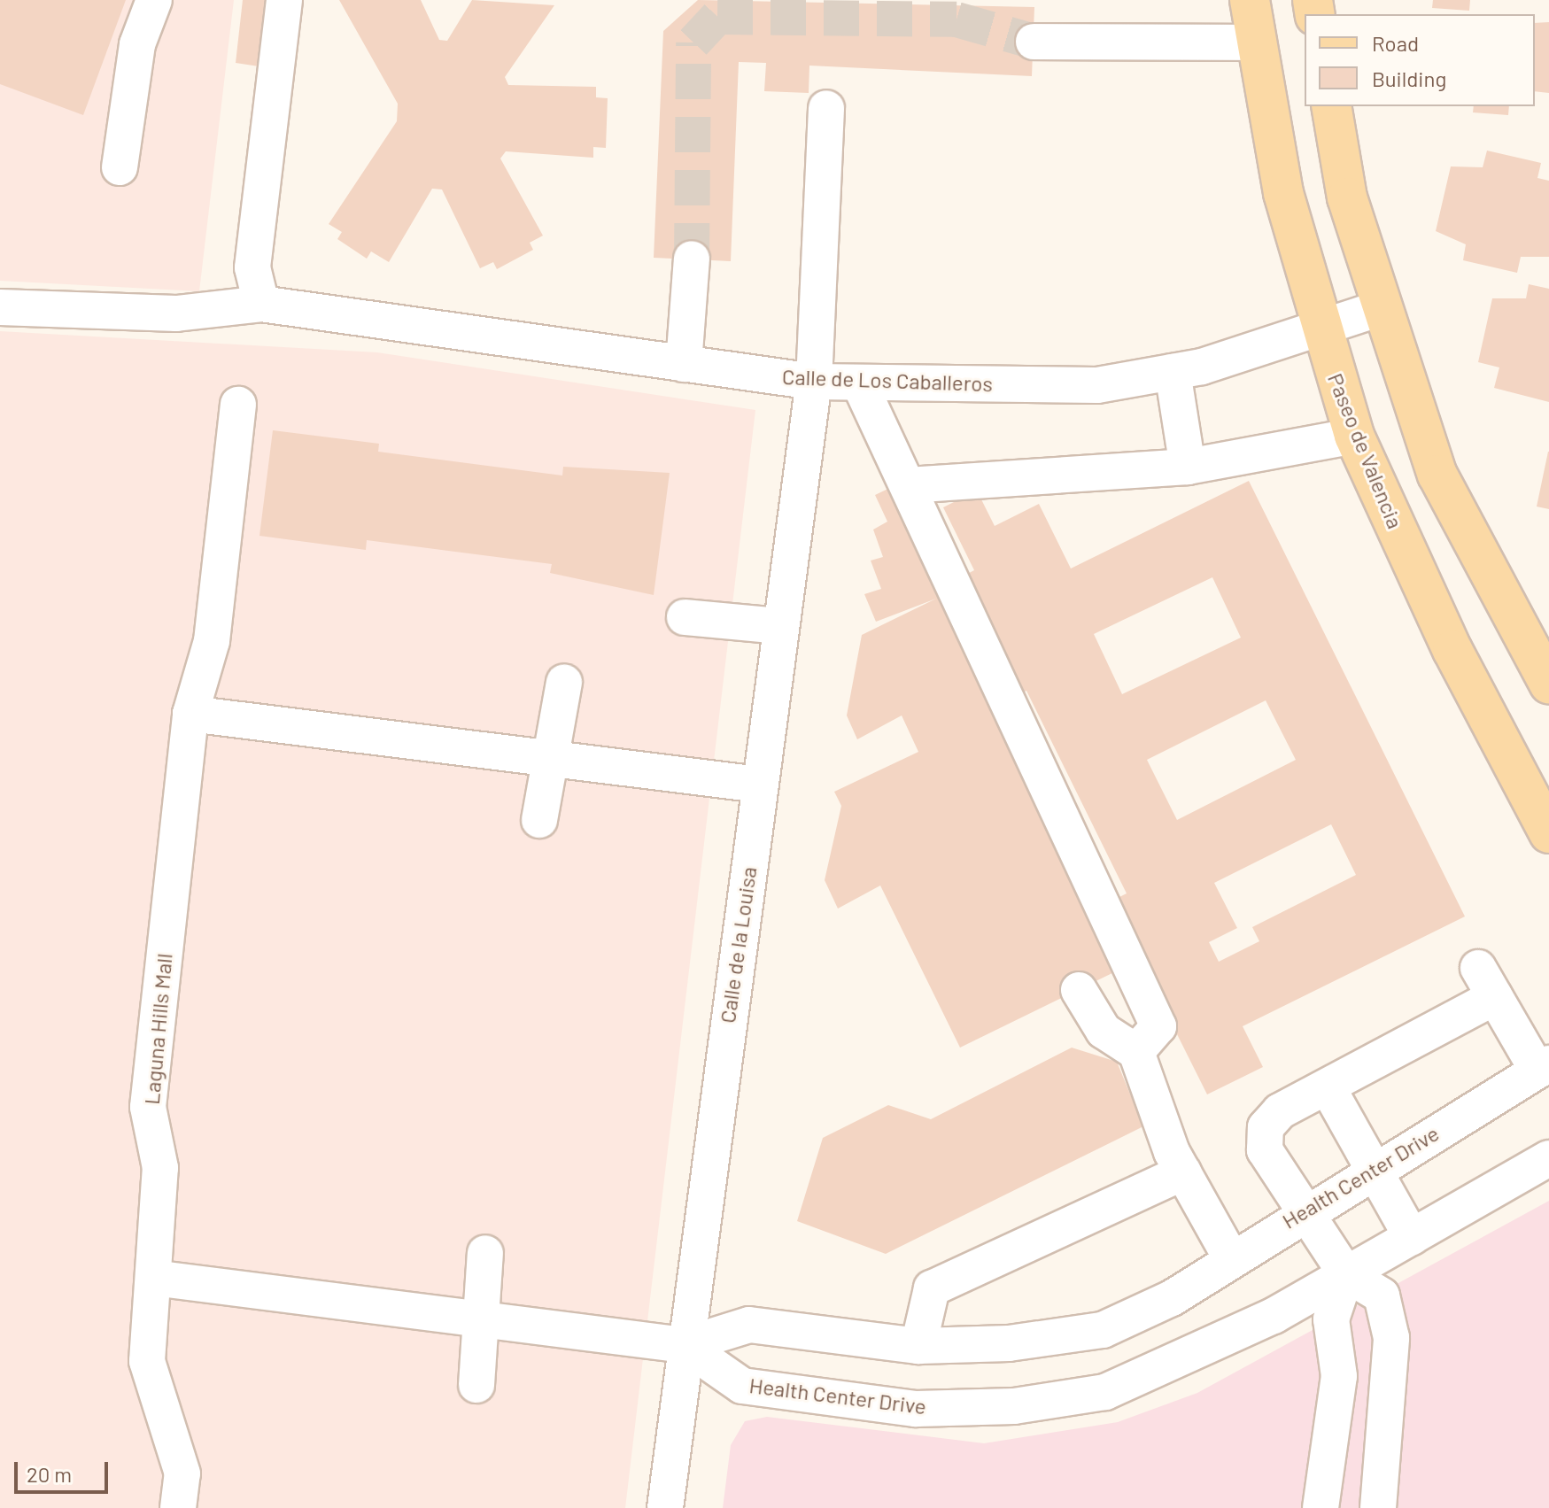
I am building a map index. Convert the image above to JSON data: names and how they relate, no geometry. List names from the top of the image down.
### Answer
{
  "streets": {
    "main road": ["Paseo de Valencia"],
    "street": [
      "Calle de Los Caballeros",
      "Calle de la Louisa",
      "Laguna Hills Mall",
      "Health Center Drive"
    ]
  },
  "crossings": [
    ["Calle de Los Caballeros", "Paseo de Valencia"],
    ["Calle de Los Caballeros", "Calle de la Louisa"],
    ["Calle de la Louisa", "Health Center Drive"]
  ],
  "legend": ["Road", "Building"],
  "scale_bar": "20 m"
}
